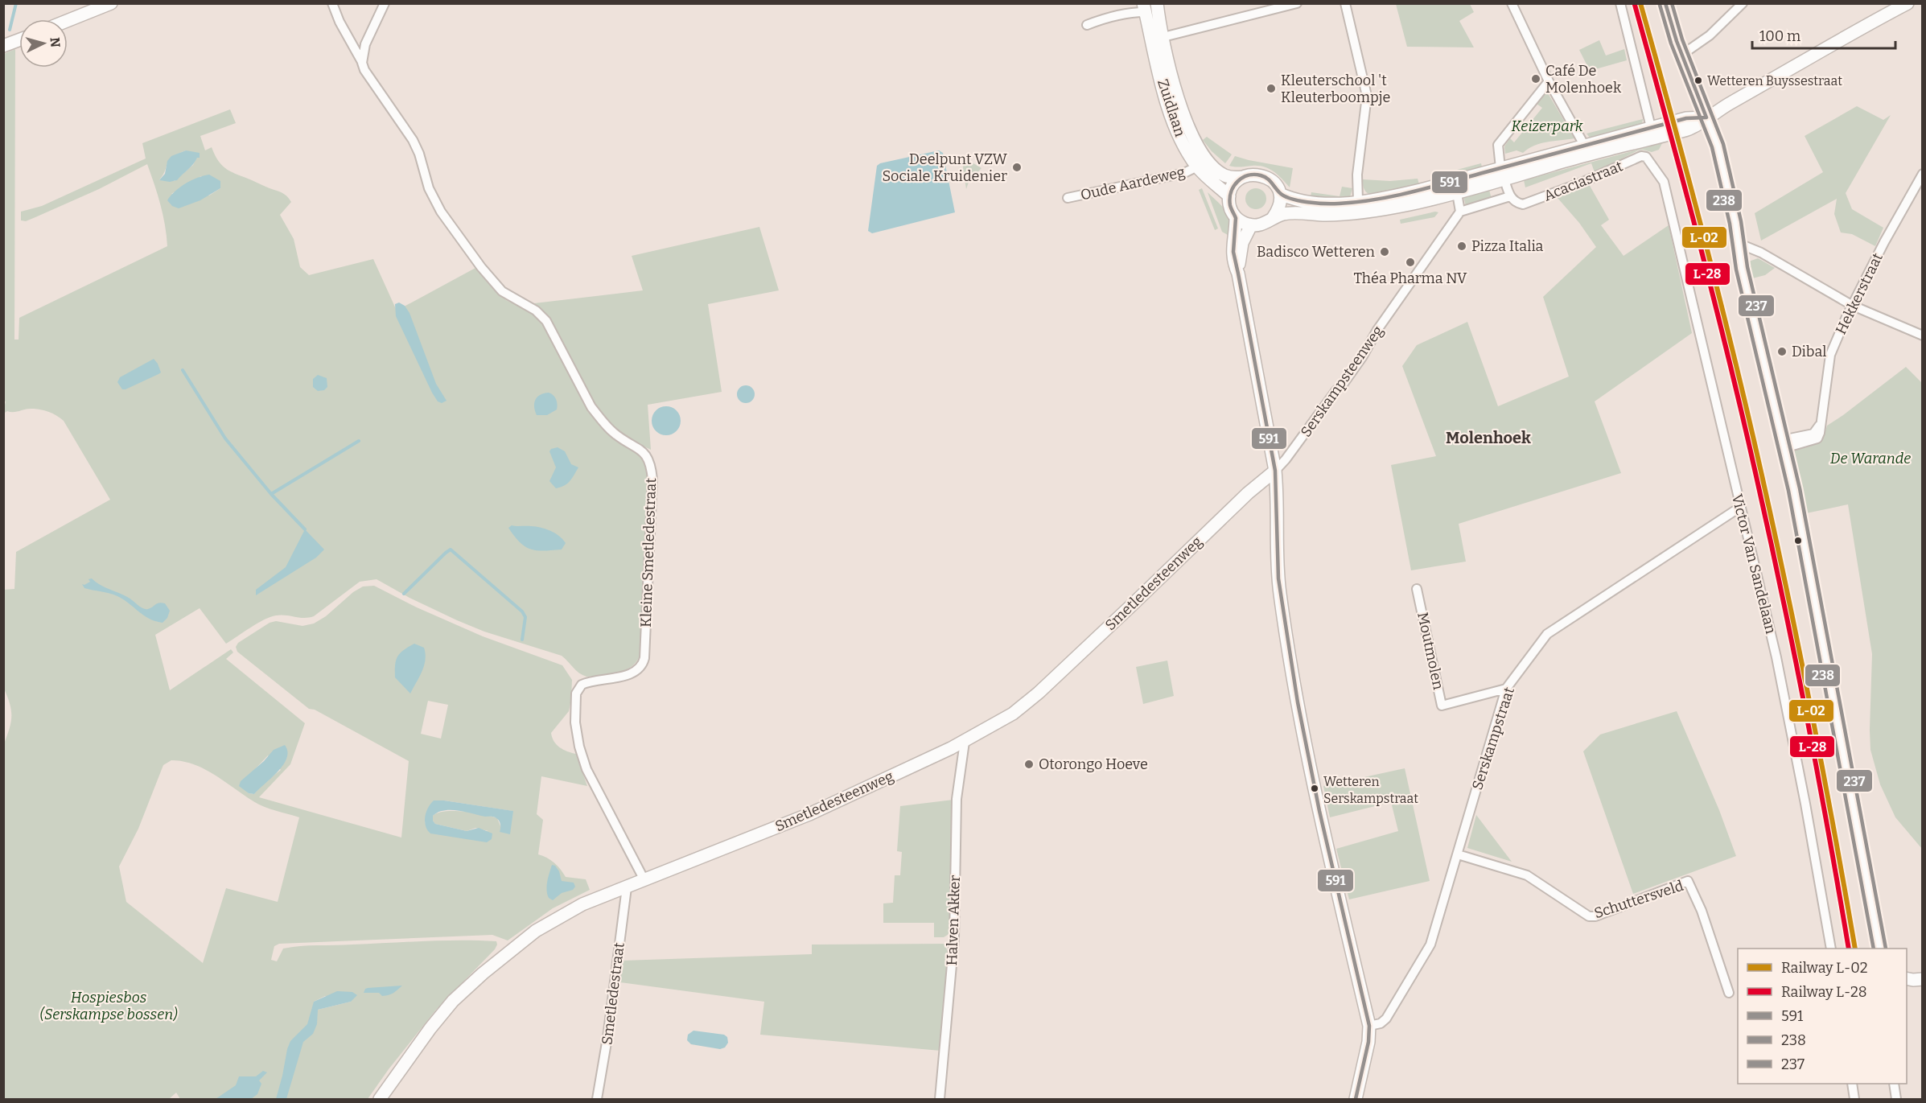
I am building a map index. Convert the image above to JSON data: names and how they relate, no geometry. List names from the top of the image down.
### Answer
{
  "streets": {
    "street": [
      "Zuidlaan",
      "Acaciastraat",
      "Oude Aardeweg",
      "Hekkerstraat",
      "Serskampsteenweg",
      "Kleine Smetledestraat",
      "Victor Van Sandelaan",
      "Smetledesteenweg",
      "Moutmolen",
      "Serskampstraat",
      "Schuttersveld",
      "Halven Akker",
      "Smetledestraat"
    ]
  },
  "crossings": [
    ["Zuidlaan", "Acaciastraat"],
    ["Zuidlaan", "Oude Aardeweg"],
    ["Acaciastraat", "Victor Van Sandelaan"],
    ["Serskampsteenweg", "Smetledesteenweg"],
    ["Kleine Smetledestraat", "Smetledesteenweg"],
    ["Victor Van Sandelaan", "Serskampstraat"],
    ["Smetledesteenweg", "Halven Akker"],
    ["Smetledesteenweg", "Smetledestraat"],
    ["Moutmolen", "Serskampstraat"],
    ["Serskampstraat", "Schuttersveld"]
  ],
  "districts": ["Molenhoek"],
  "parks": ["Keizerpark", "De Warande", "Hospiesbos (Serskampse bossen)"],
  "places": [
    "Café De Molenhoek",
    "Wetteren Buyssestraat",
    "Kleuterschool 't Kleuterboompje",
    "Deelpunt VZW Sociale Kruidenier",
    "Pizza Italia",
    "Badisco Wetteren",
    "Théa Pharma NV",
    "Dibal",
    "Otorongo Hoeve",
    "Wetteren Serskampstraat"
  ],
  "lines": [
    "rail line L-02",
    "transit line 591",
    "transit line 237",
    "rail line L-28",
    "transit line 238"
  ],
  "legend": [
    "Railway L-02",
    "Railway L-28",
    "591",
    "238",
    "237"
  ],
  "scale_bar": "100 m",
  "north": "right"
}
